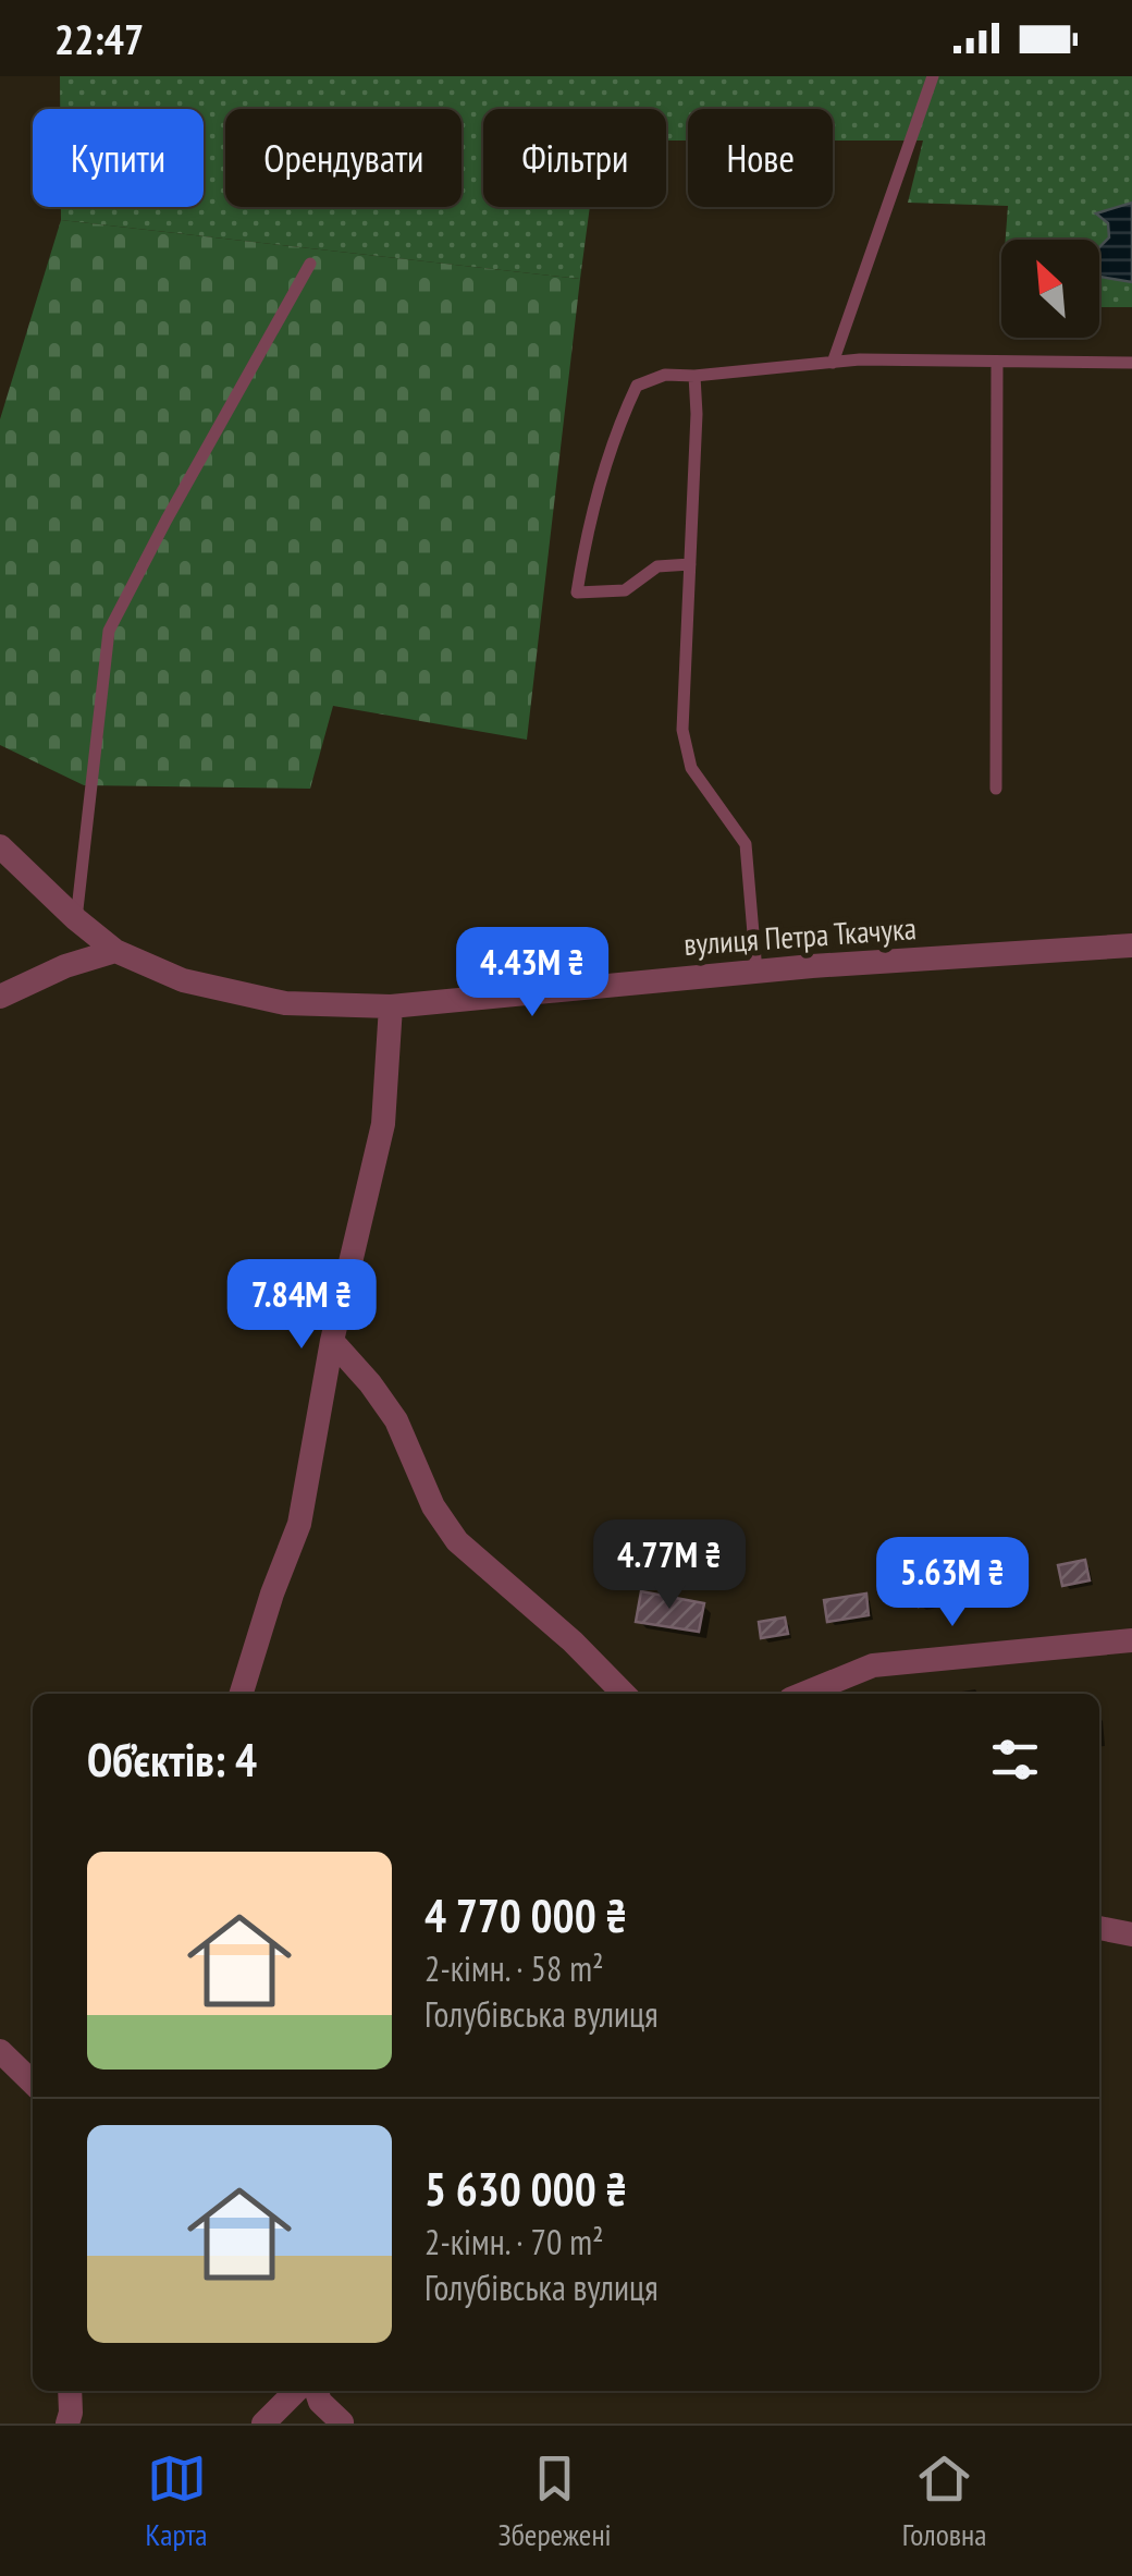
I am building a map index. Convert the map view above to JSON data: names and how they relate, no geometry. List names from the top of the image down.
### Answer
{
  "streets": {
    "street": ["вулиця Петра Ткачука"]
  },
  "north": "top left",
  "page": {
    "status": "22:47",
    "chip": [
      "Купити",
      "Орендувати",
      "Фільтри",
      "Нове"
    ],
    "price": [
      "4.43M ₴",
      "7.84M ₴",
      "4.77M ₴",
      "5.63M ₴"
    ],
    "heading": "Об’єктів: 4",
    "list": [
      {
        "name": "4 770 000 ₴",
        "note": "2-кімн. · 58 m² · Голубівська вулиця"
      },
      {
        "name": "5 630 000 ₴",
        "note": "2-кімн. · 70 m² · Голубівська вулиця"
      }
    ],
    "tabs": ["Карта", "Збережені", "Головна"]
  }
}
